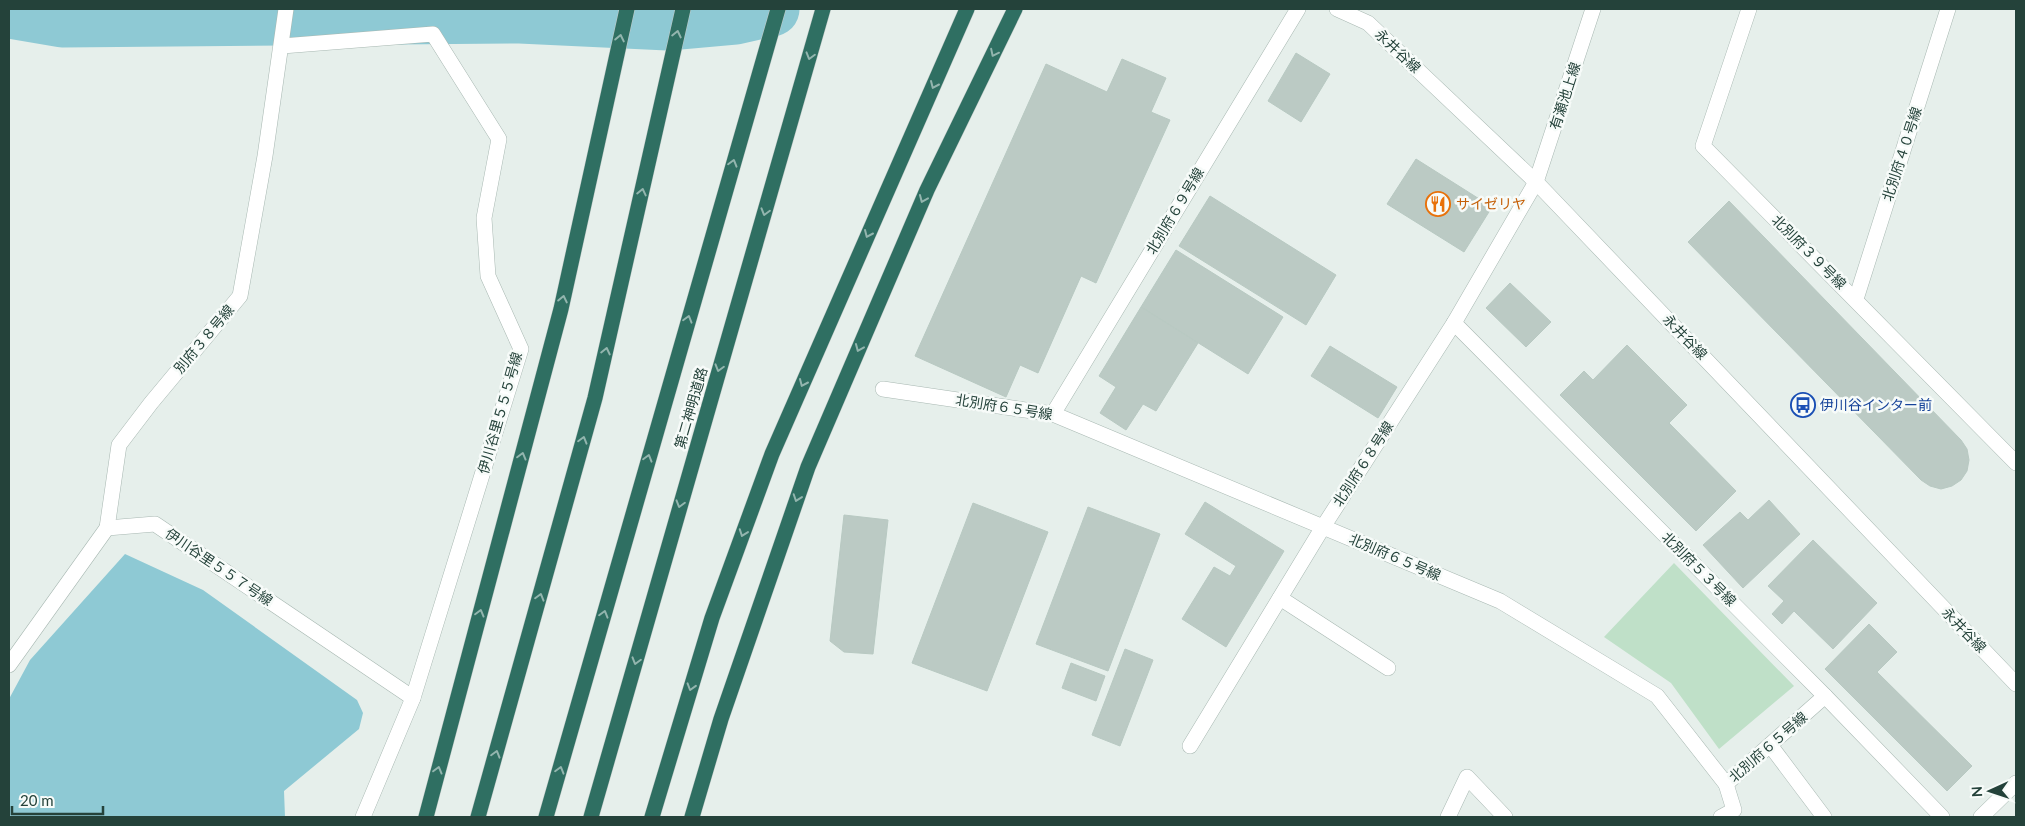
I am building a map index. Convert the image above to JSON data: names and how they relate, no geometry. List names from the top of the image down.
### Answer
{
  "streets": {
    "highway": ["第二神明道路"],
    "street": [
      "永井谷線",
      "有瀬池上線",
      "北別府４０号線",
      "北別府６９号線",
      "北別府３９号線",
      "別府３８号線",
      "北別府６５号線",
      "伊川谷里５５５号線",
      "北別府６８号線",
      "伊川谷里５５７号線",
      "北別府５３号線"
    ]
  },
  "crossings": [
    ["永井谷線", "有瀬池上線"],
    ["永井谷線", "北別府６８号線"],
    ["有瀬池上線", "北別府６８号線"],
    ["北別府４０号線", "北別府３９号線"],
    ["北別府６９号線", "北別府６５号線"],
    ["別府３８号線", "伊川谷里５５５号線"],
    ["別府３８号線", "伊川谷里５５７号線"],
    ["北別府６５号線", "北別府６８号線"],
    ["北別府６５号線", "北別府５３号線"],
    ["伊川谷里５５５号線", "伊川谷里５５７号線"],
    ["北別府６８号線", "北別府５３号線"]
  ],
  "places": {
    "restaurant": ["サイゼリヤ"],
    "bus stop": ["伊川谷インター前"]
  },
  "scale_bar": "20 m",
  "north": "left"
}
